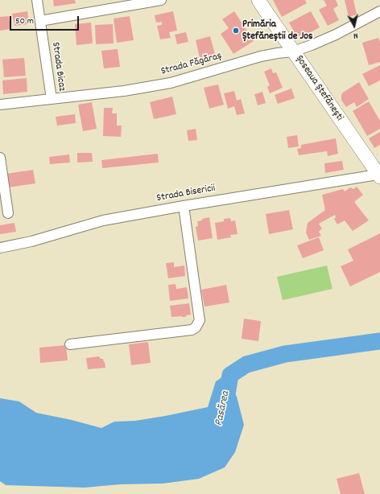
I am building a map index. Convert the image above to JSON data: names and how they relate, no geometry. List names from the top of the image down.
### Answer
{
  "streets": {
    "main road": ["Șoseaua Ștefănești"],
    "street": ["Strada Făgăraș", "Strada Bicaz", "Strada Bisericii"]
  },
  "crossings": [
    ["Strada Făgăraș", "Strada Bicaz"],
    ["Strada Făgăraș", "Șoseaua Ștefănești"],
    ["Șoseaua Ștefănești", "Strada Bisericii"]
  ],
  "water": ["Pasărea"],
  "places": ["Primăria Ștefăneștii de Jos"],
  "scale_bar": "50 m",
  "north": "bottom"
}
